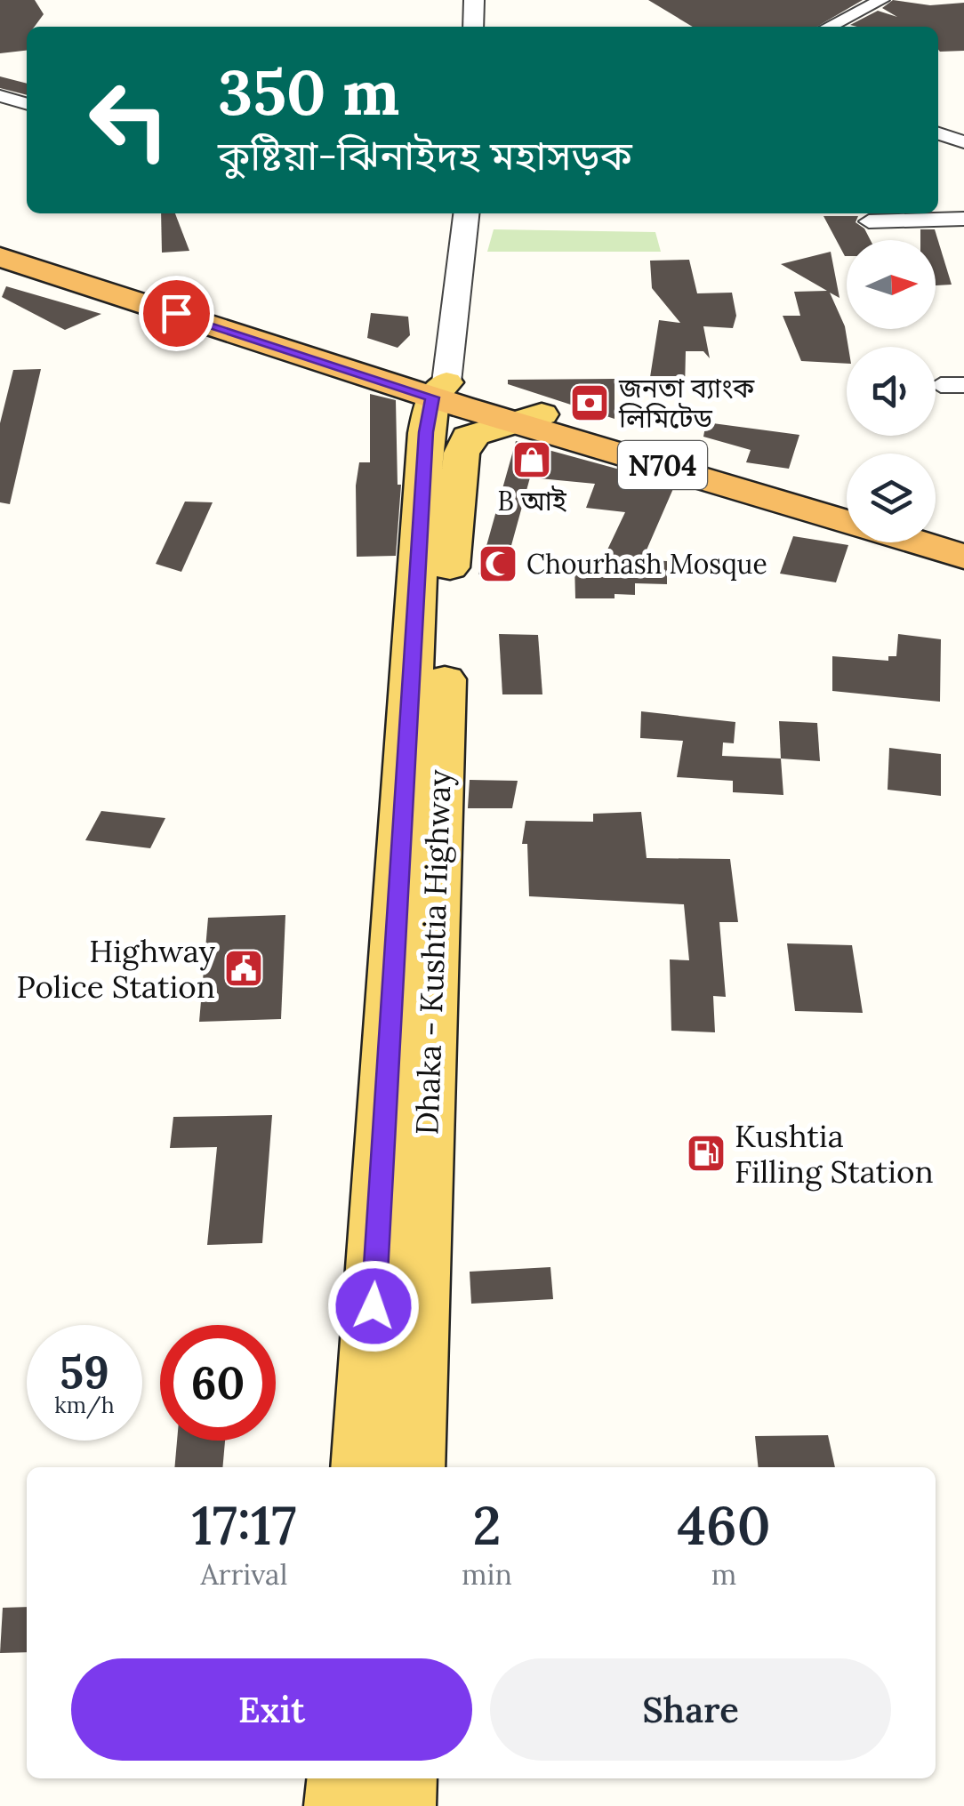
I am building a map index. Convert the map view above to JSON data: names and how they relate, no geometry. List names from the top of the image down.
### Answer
{
  "streets": {
    "highway": ["N704"],
    "main road": ["Dhaka - Kushtia Highway"]
  },
  "crossings": [
    ["N704", "Dhaka - Kushtia Highway"]
  ],
  "places": {
    "bank": ["জনতা ব্যাংক লিমিটেড"],
    "shop": ["B আই"],
    "mosque": ["Chourhash Mosque"],
    "public building": ["Highway Police Station"],
    "fuel station": ["Kushtia Filling Station"]
  },
  "north": "right",
  "page": {
    "turn": ["350 m", "কুষ্টিয়া-ঝিনাইদহ মহাসড়ক"],
    "speed": "59 km/h",
    "limit": "60",
    "eta": [
      "17:17",
      "Arrival",
      "2",
      "min",
      "460",
      "m"
    ],
    "buttons": ["Exit", "Share"]
  }
}
